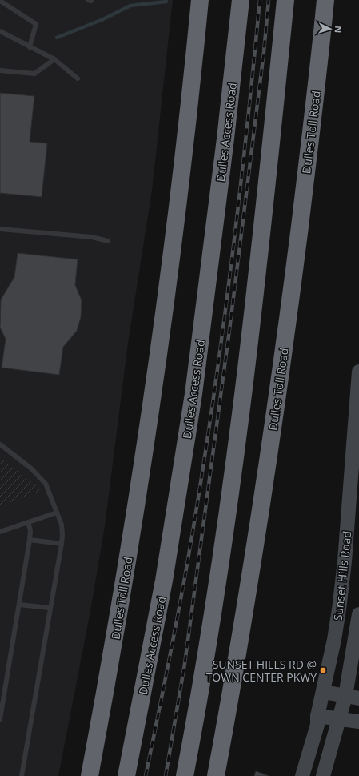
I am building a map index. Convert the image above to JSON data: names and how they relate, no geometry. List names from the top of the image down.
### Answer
{
  "streets": {
    "highway": ["Dulles Access Road", "Dulles Toll Road"],
    "main road": ["Sunset Hills Road"]
  },
  "places": {
    "transit": ["SUNSET HILLS RD @ TOWN CENTER PKWY"]
  },
  "north": "right"
}
